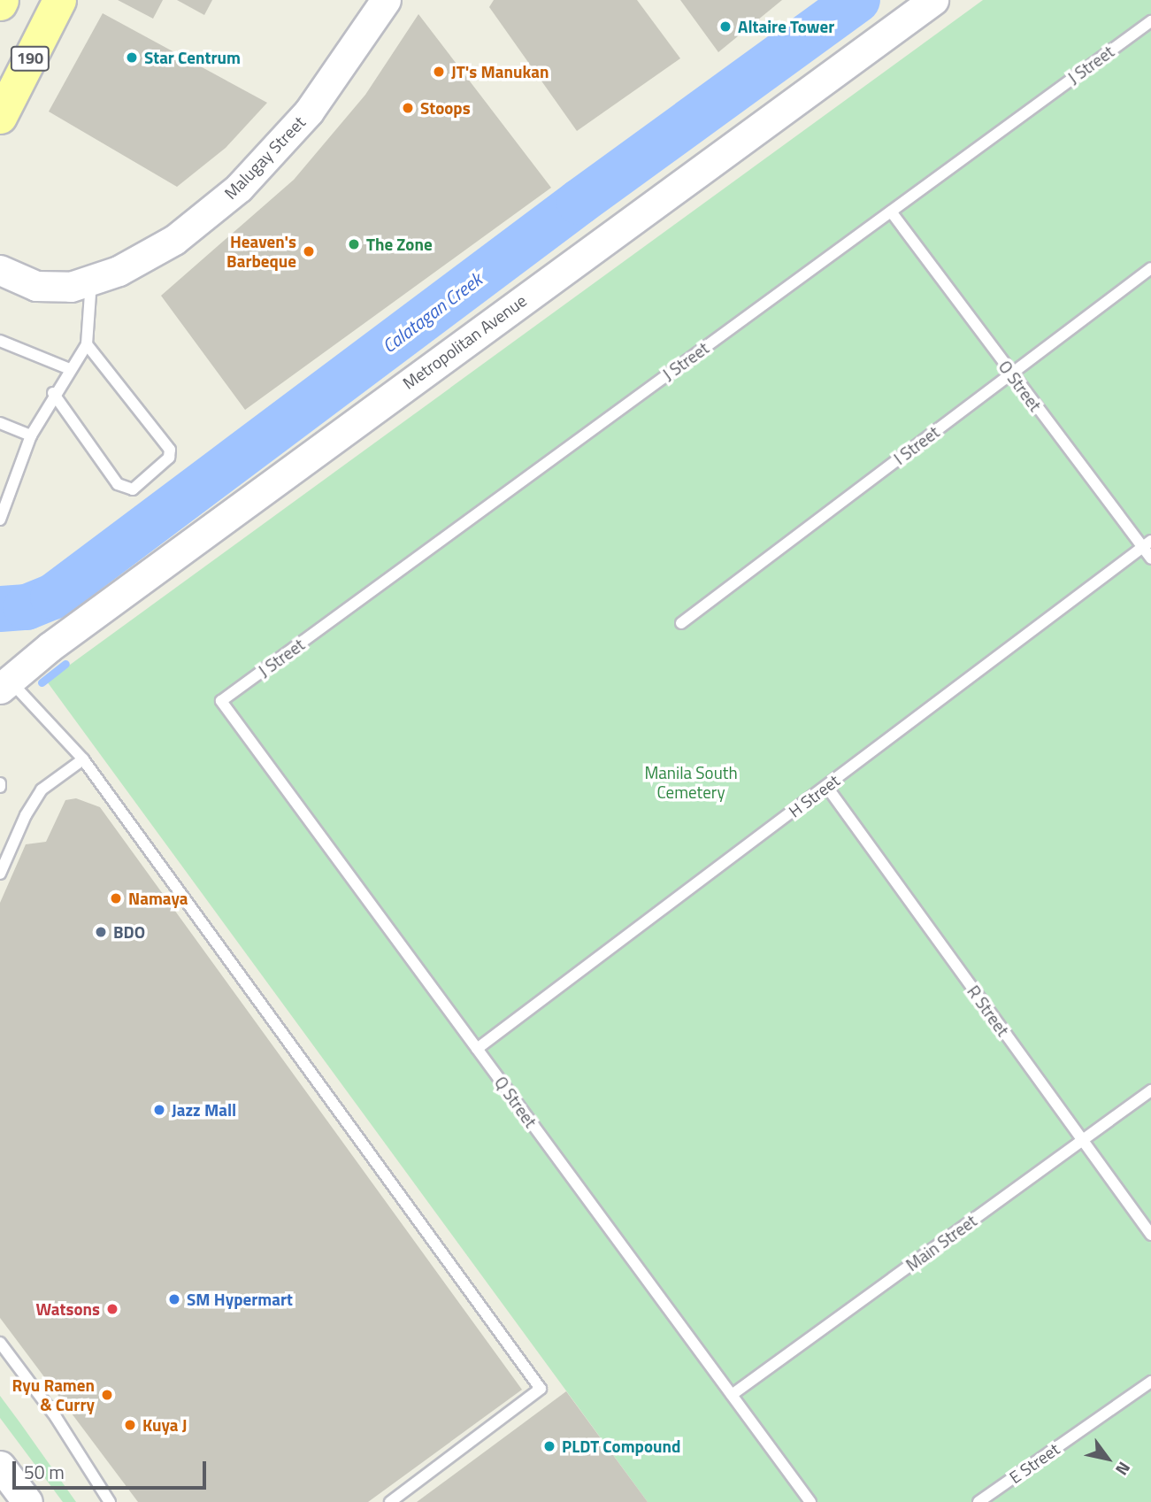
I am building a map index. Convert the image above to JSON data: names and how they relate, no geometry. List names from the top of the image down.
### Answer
{
  "streets": {
    "main road": ["190"],
    "street": ["Malugay Street", "Metropolitan Avenue"],
    "lane": [
      "J Street",
      "O Street",
      "I Street",
      "H Street",
      "R Street",
      "Q Street",
      "Main Street",
      "E Street"
    ]
  },
  "crossings": [
    ["J Street", "O Street"],
    ["J Street", "Q Street"],
    ["O Street", "I Street"],
    ["O Street", "H Street"],
    ["H Street", "R Street"],
    ["H Street", "Q Street"],
    ["R Street", "Main Street"],
    ["Q Street", "Main Street"]
  ],
  "water": ["Calatagan Creek"],
  "parks": ["Manila South Cemetery"],
  "places": [
    "Altaire Tower",
    "Star Centrum",
    "JT's Manukan",
    "Stoops",
    "The Zone",
    "Heaven's Barbeque",
    "Namaya",
    "BDO",
    "Jazz Mall",
    "SM Hypermart",
    "Watsons",
    "Ryu Ramen & Curry",
    "Kuya J",
    "PLDT Compound"
  ],
  "scale_bar": "50 m",
  "north": "bottom right"
}
